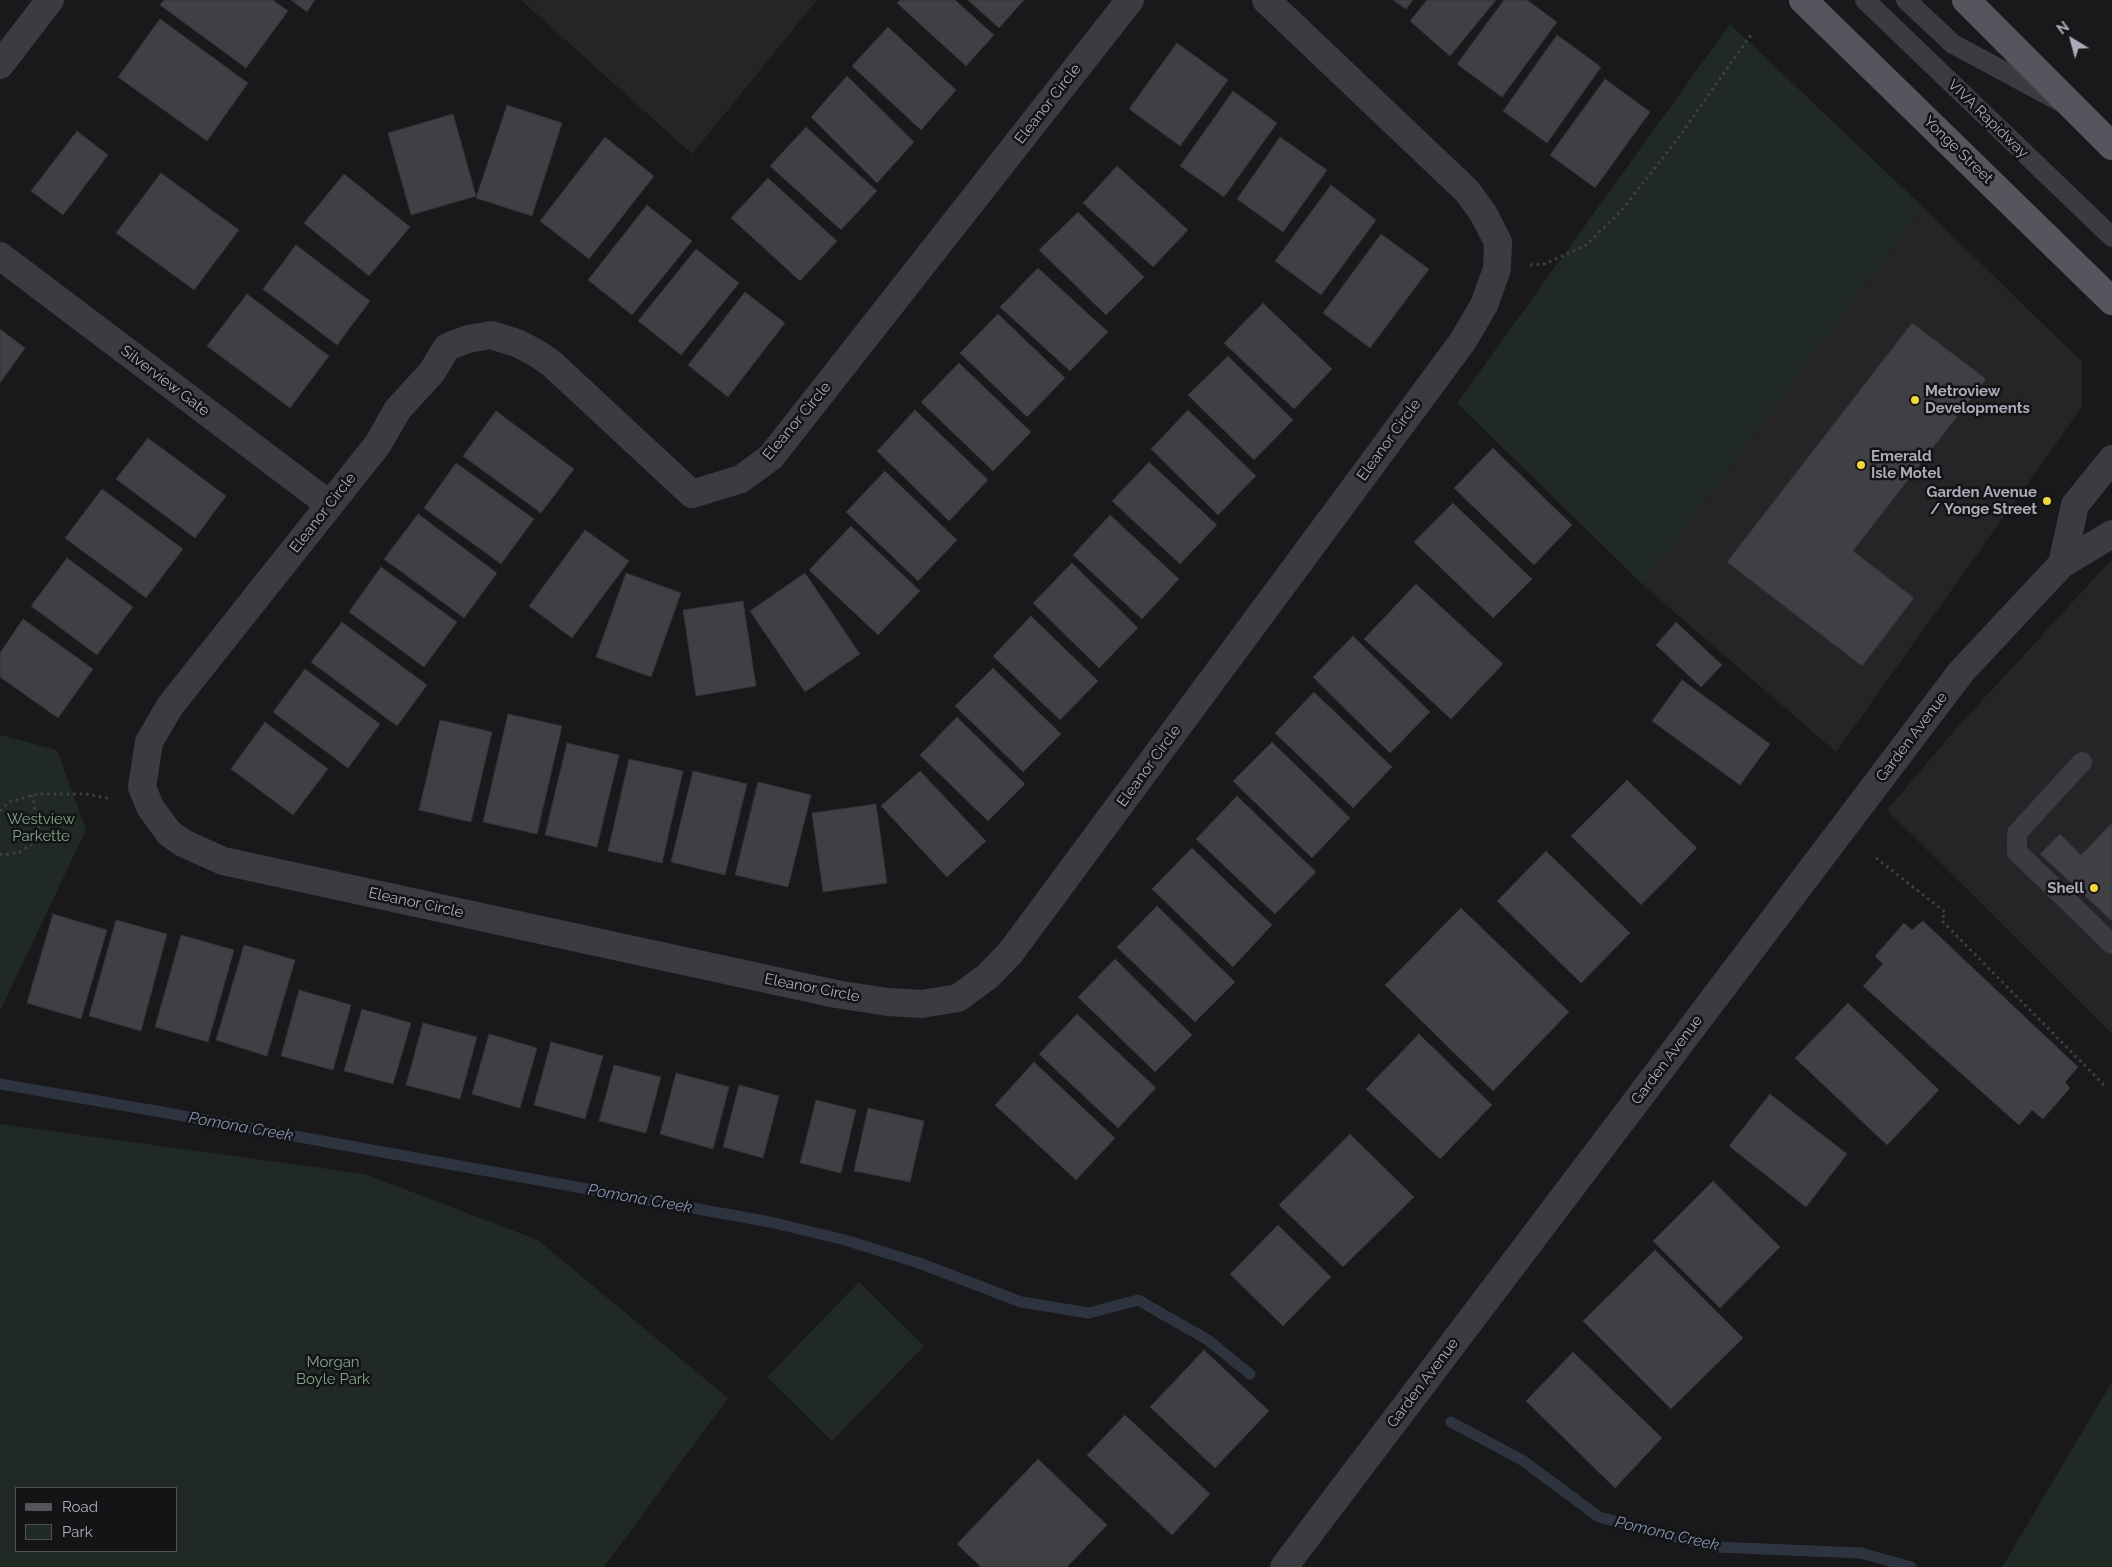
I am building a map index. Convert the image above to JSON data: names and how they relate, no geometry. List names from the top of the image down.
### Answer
{
  "streets": {
    "main road": ["Yonge Street"],
    "street": ["Eleanor Circle", "Silverview Gate", "Garden Avenue"],
    "lane": ["VIVA Rapidway"]
  },
  "crossings": [
    ["Eleanor Circle", "Silverview Gate"]
  ],
  "water": ["Pomona Creek"],
  "parks": ["Westview Parkette", "Morgan Boyle Park"],
  "places": [
    "Metroview Developments",
    "Emerald Isle Motel",
    "Garden Avenue / Yonge Street",
    "Shell"
  ],
  "legend": ["Road", "Park"],
  "north": "top left"
}
